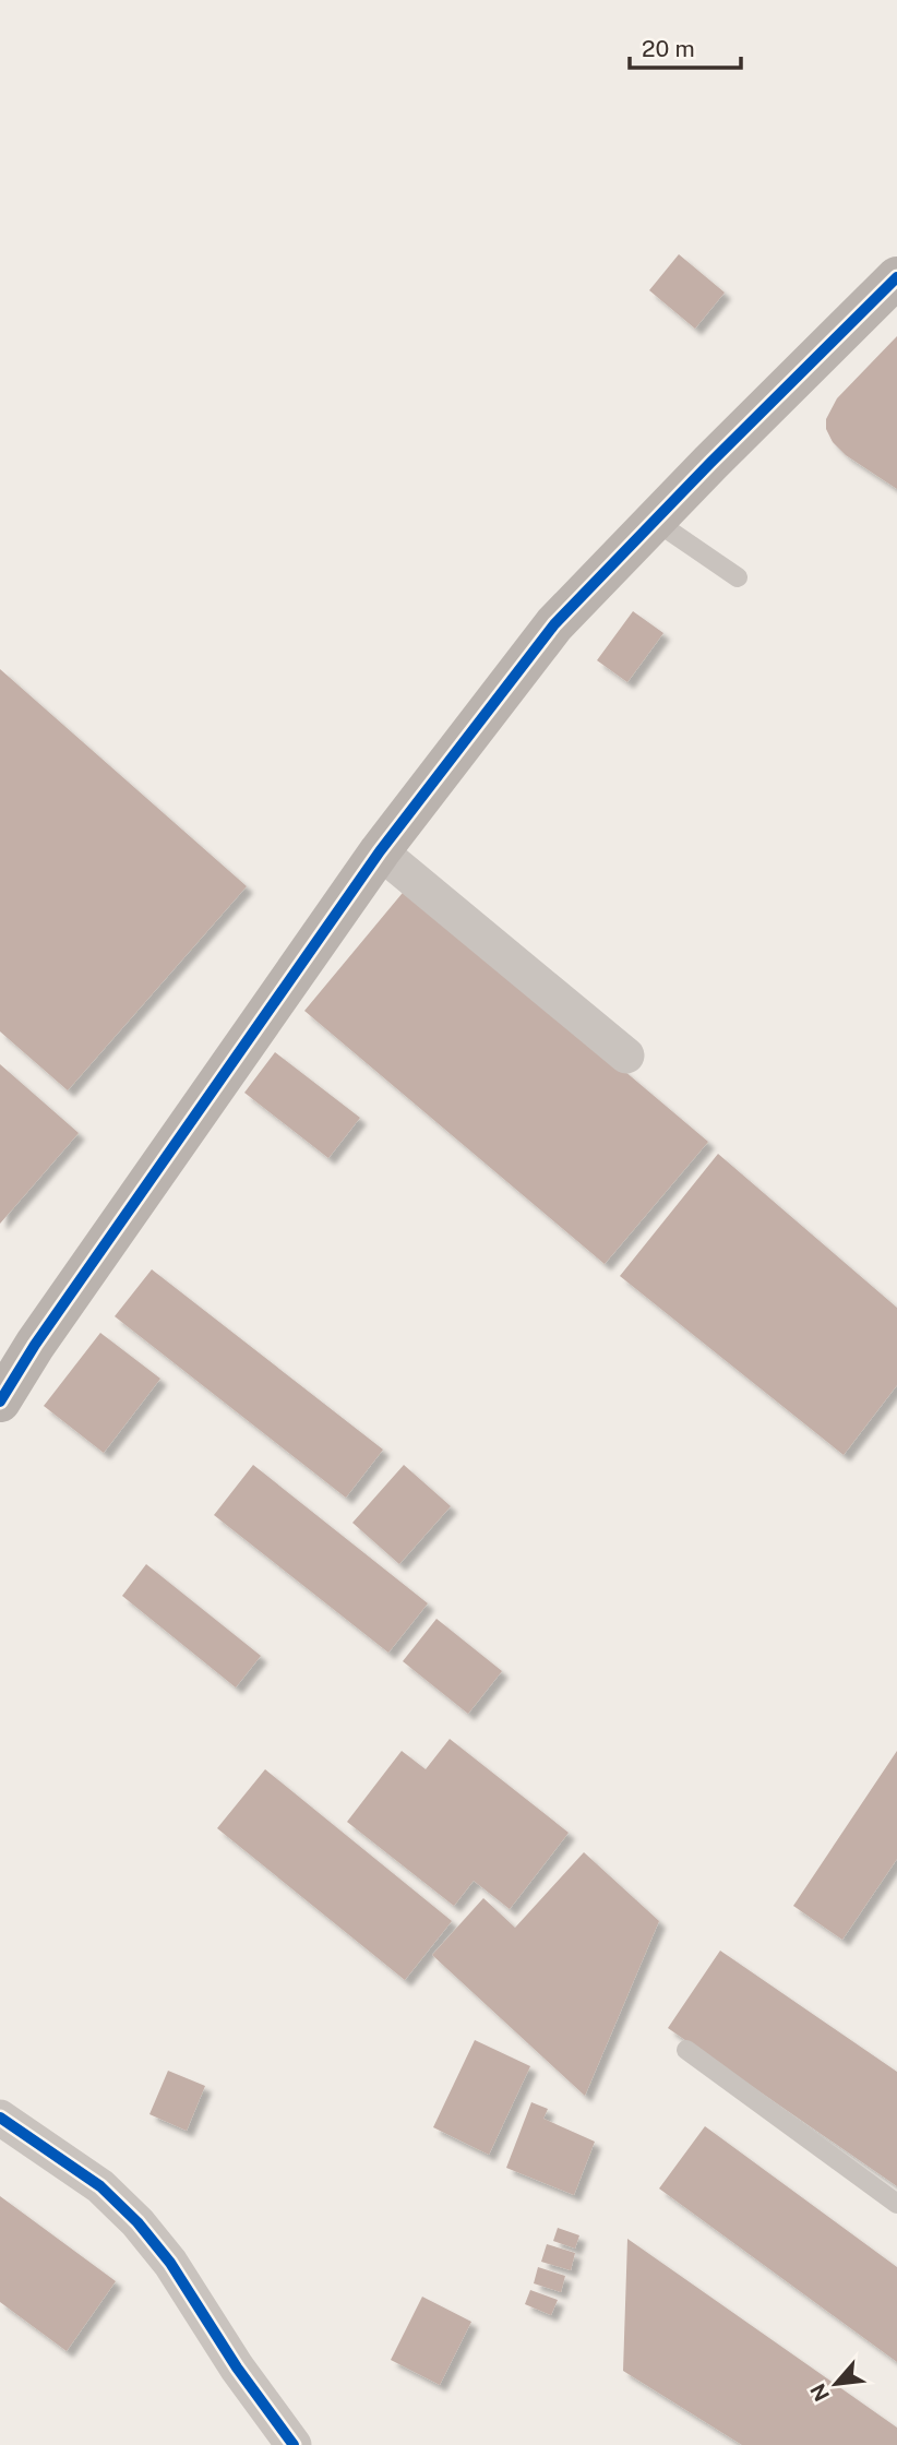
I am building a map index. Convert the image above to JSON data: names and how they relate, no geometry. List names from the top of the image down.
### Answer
{
  "scale_bar": "20 m",
  "north": "bottom left"
}
